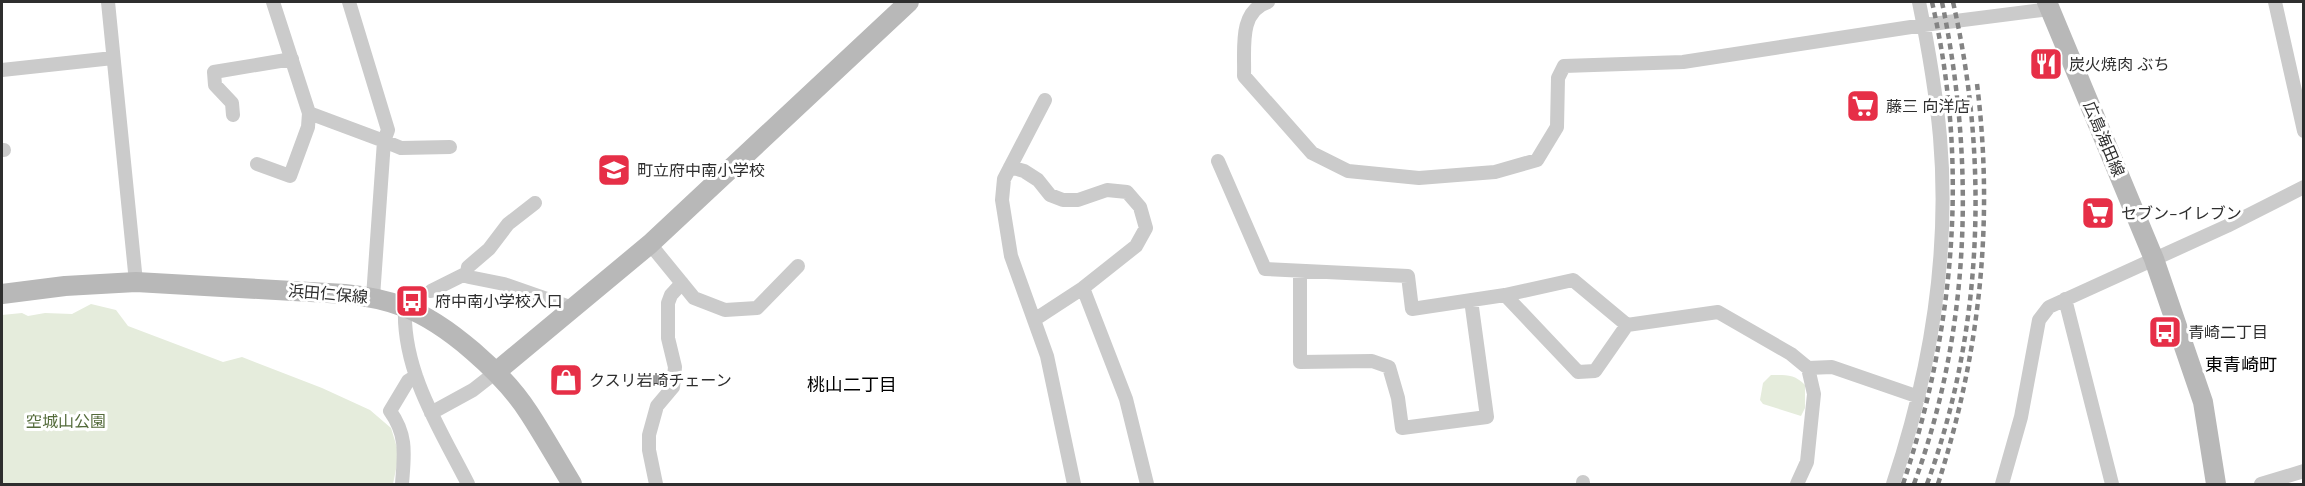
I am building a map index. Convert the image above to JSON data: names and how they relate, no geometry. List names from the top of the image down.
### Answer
{
  "streets": {
    "main road": ["広島海田線", "浜田仁保線"]
  },
  "districts": ["東青崎町", "桃山二丁目"],
  "parks": ["空城山公園"],
  "places": {
    "restaurant": ["炭火焼肉 ぶち"],
    "supermarket": ["藤三 向洋店", "セブン-イレブン"],
    "school or university": ["町立府中南小学校"],
    "bus stop": ["府中南小学校入口", "青崎二丁目"],
    "shop": ["クスリ岩崎チェーン"]
  }
}
